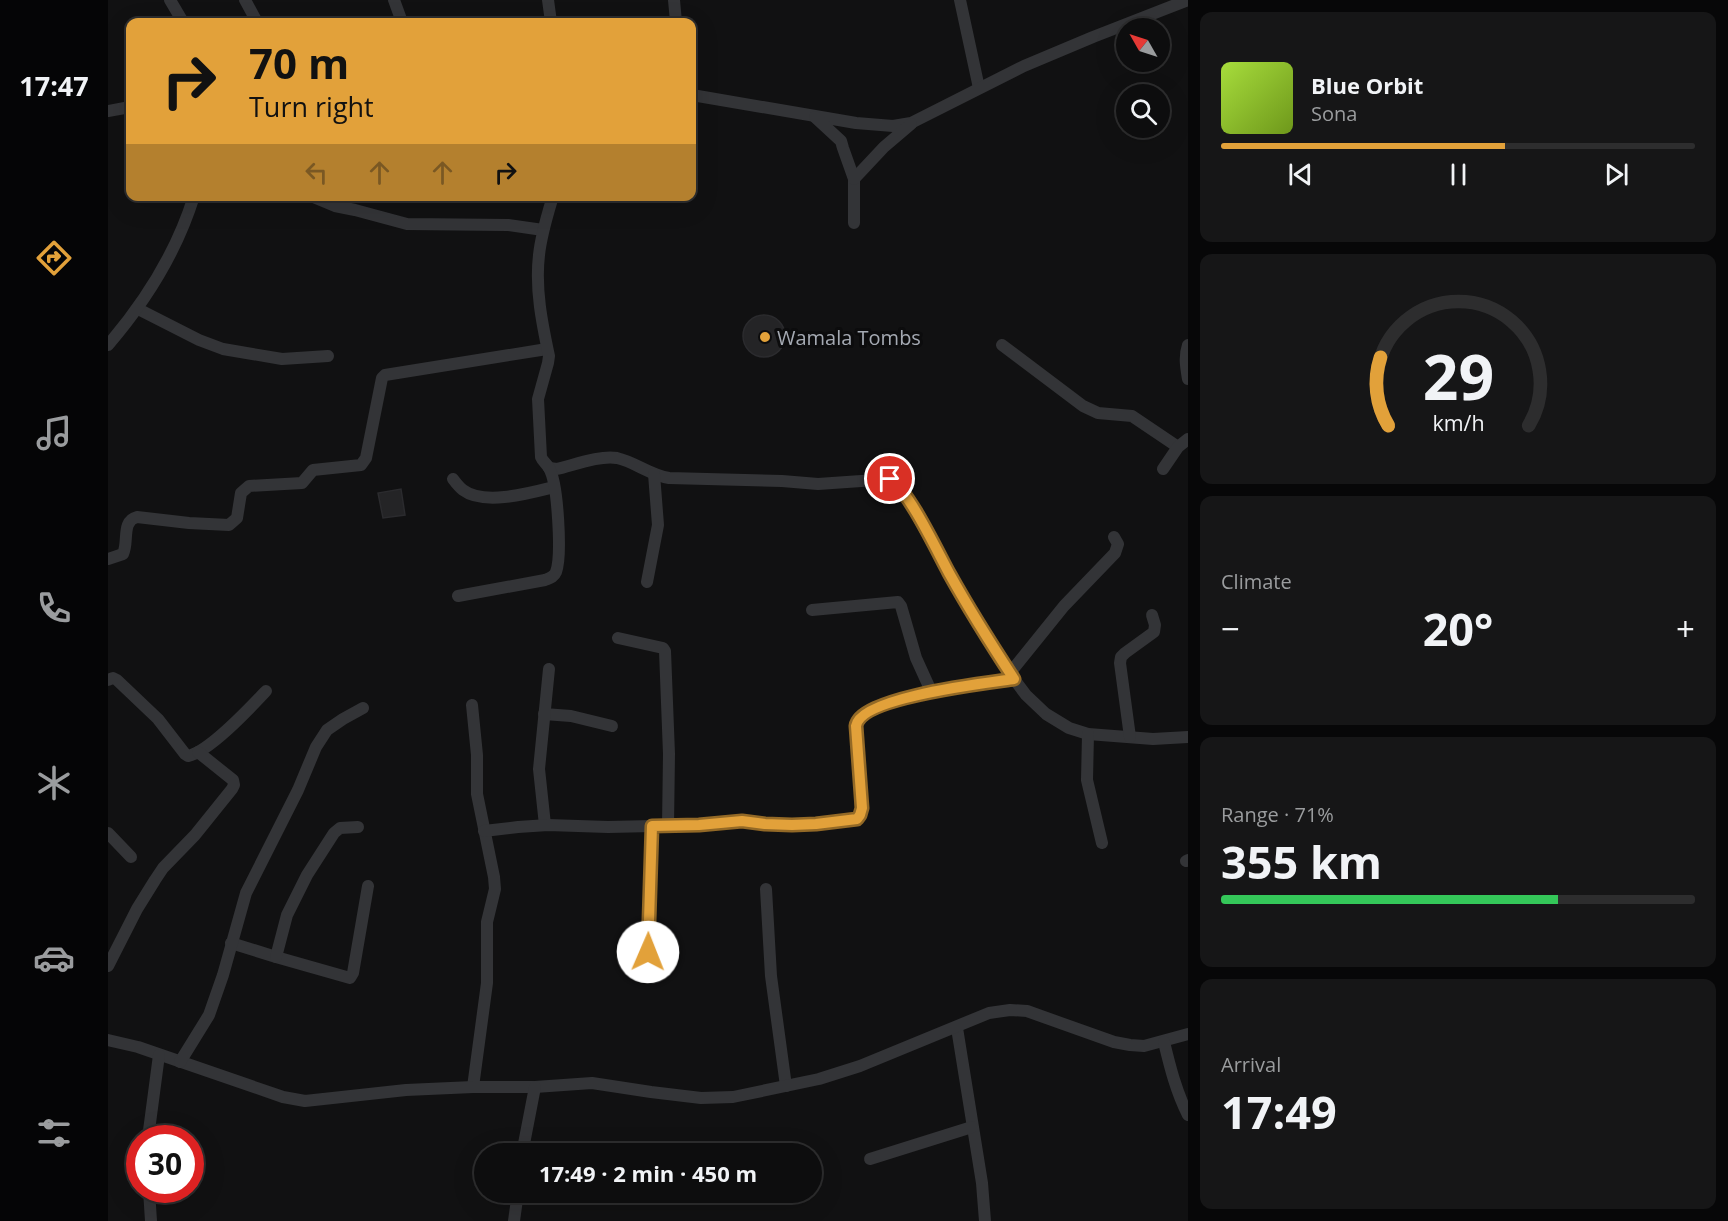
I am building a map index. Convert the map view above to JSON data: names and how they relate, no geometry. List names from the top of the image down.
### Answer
{
  "places": ["Wamala Tombs"],
  "north": "top left",
  "page": {
    "tabs": "17:47",
    "turn": ["70 m", "Turn right"],
    "song": ["Blue Orbit", "Sona"],
    "tile": [
      "Climate",
      ["Range · 71%", "355 km"],
      ["Arrival", "17:49"]
    ],
    "heat": ["−", "20°", "+"],
    "limit": "30",
    "trip": "17:49 · 2 min · 450 m",
    "gauge": ["29", "km/h"]
  }
}
